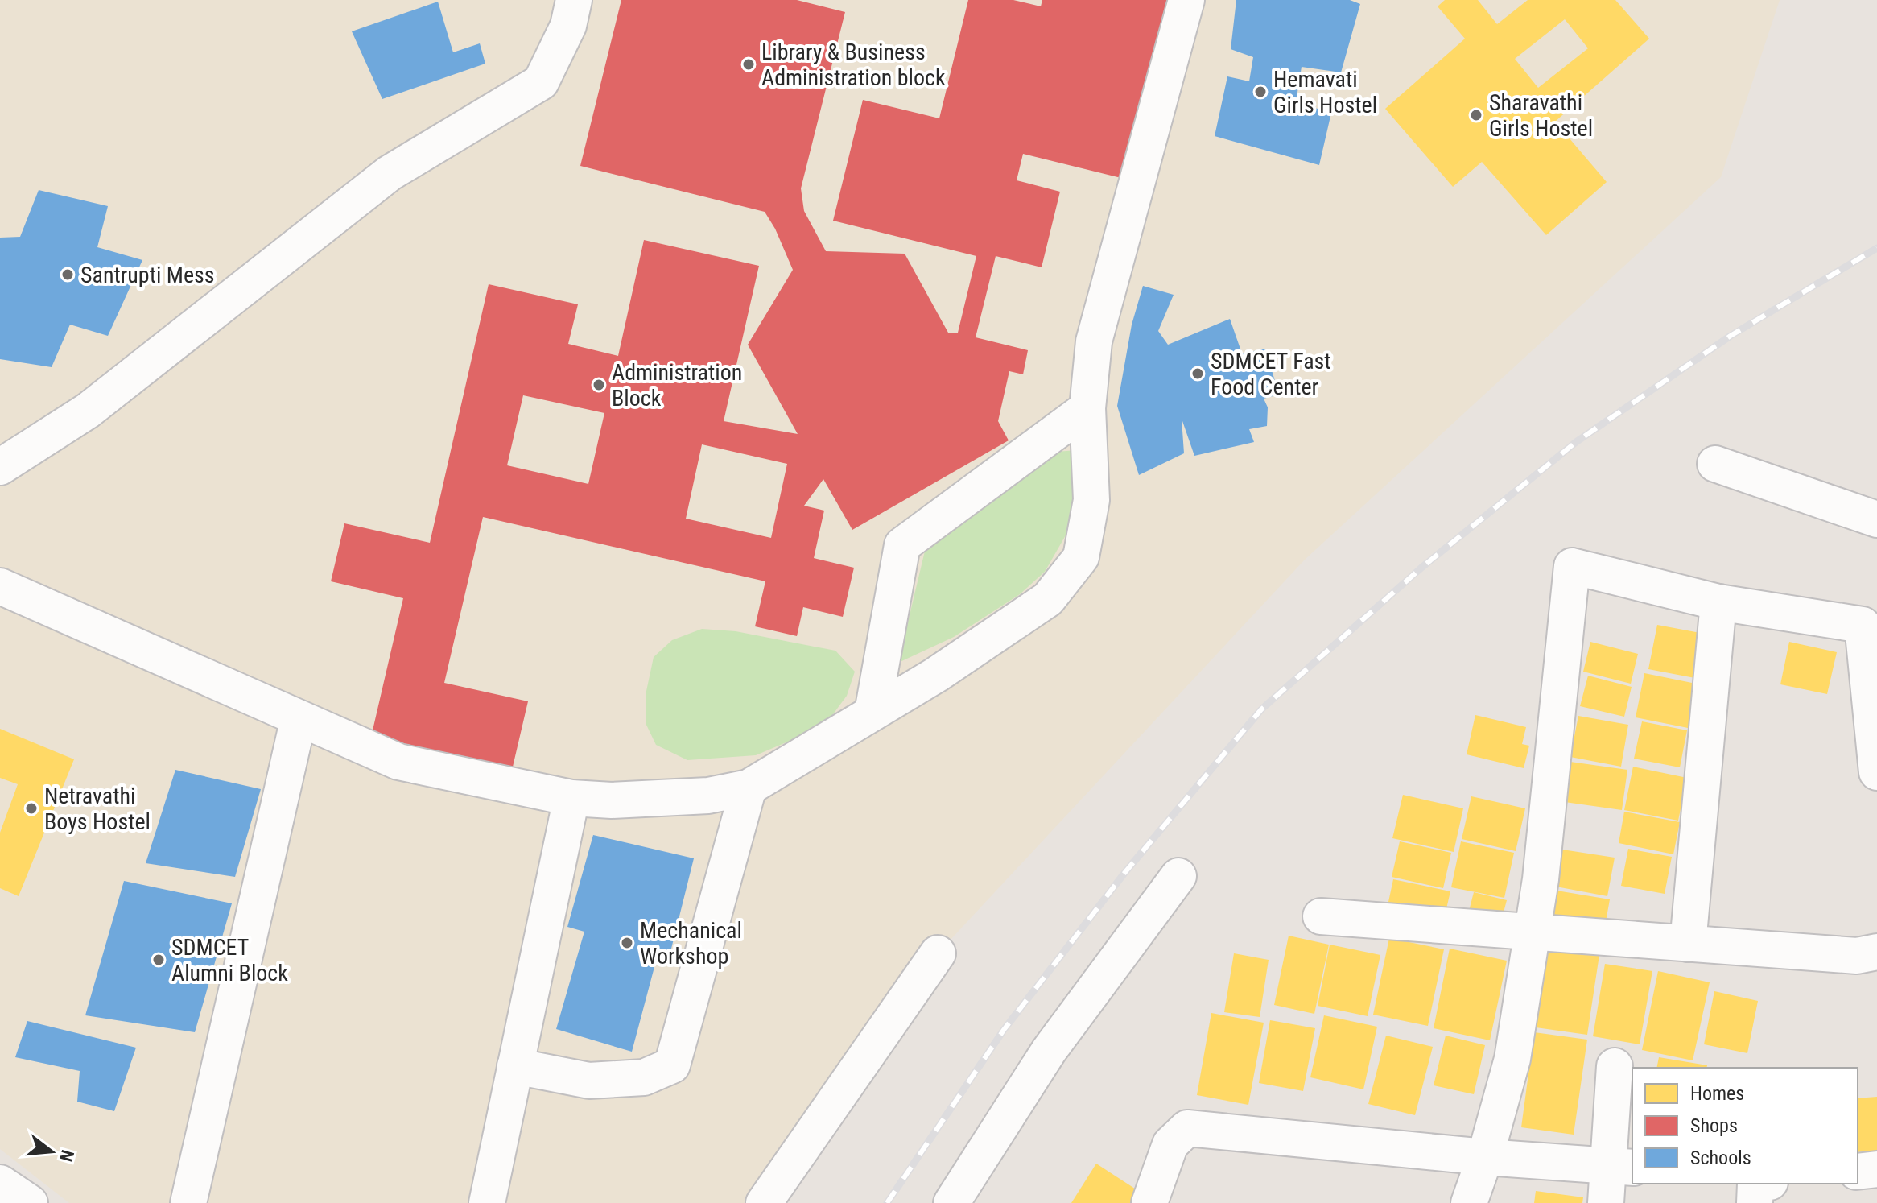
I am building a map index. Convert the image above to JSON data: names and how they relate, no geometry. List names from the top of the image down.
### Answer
{
  "places": [
    "Library & Business Administration block",
    "Hemavati Girls Hostel",
    "Sharavathi Girls Hostel",
    "Santrupti Mess",
    "SDMCET Fast Food Center",
    "Administration Block",
    "Netravathi Boys Hostel",
    "Mechanical Workshop",
    "SDMCET Alumni Block"
  ],
  "legend": ["Homes", "Shops", "Schools"],
  "north": "right"
}
